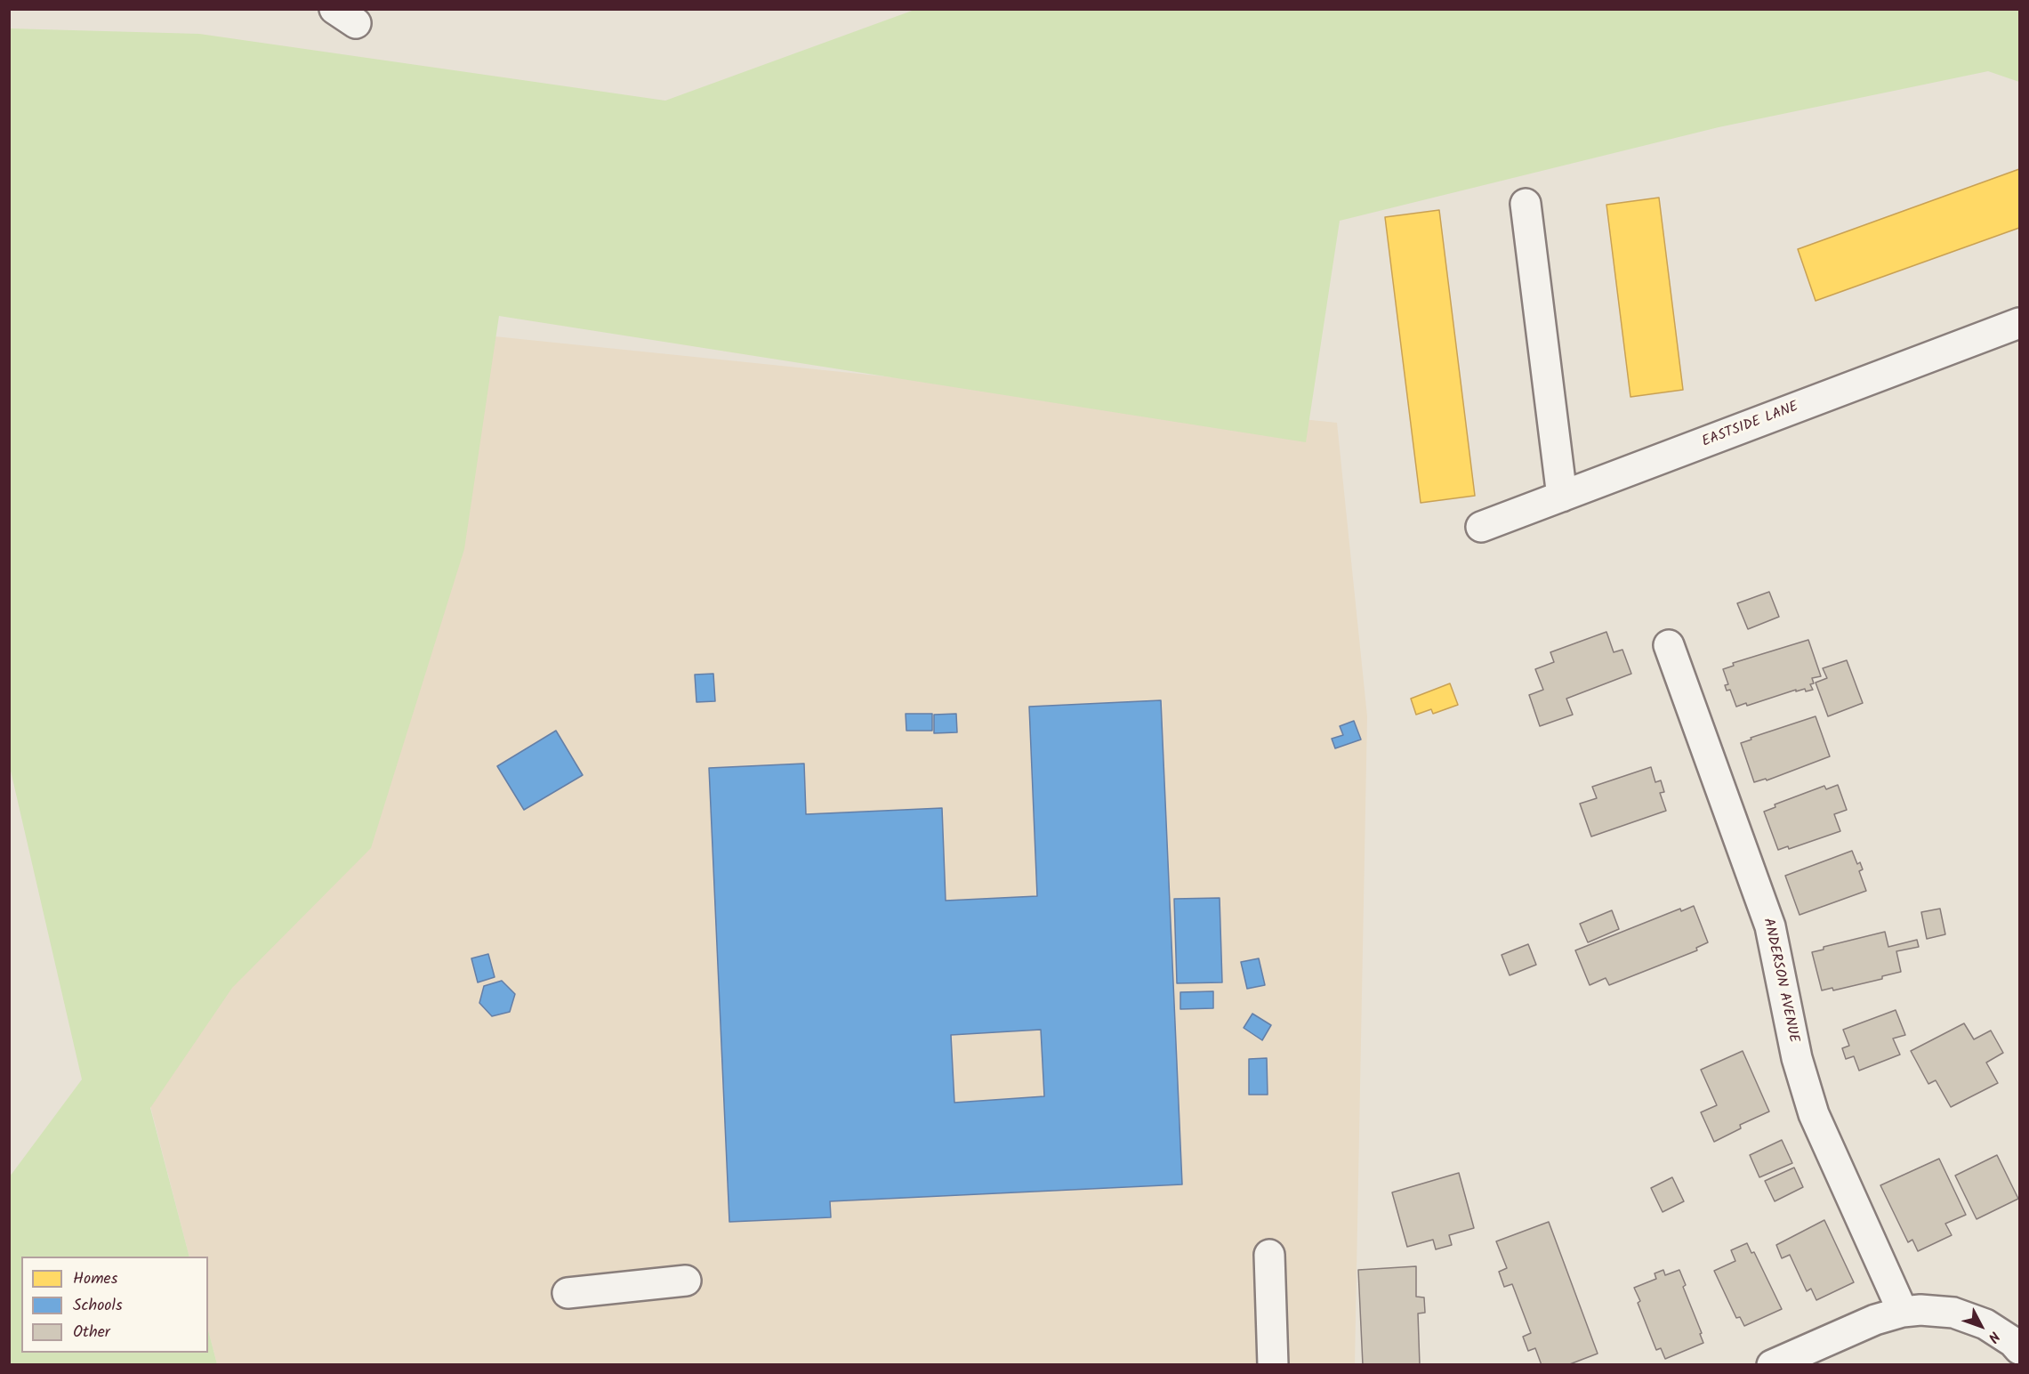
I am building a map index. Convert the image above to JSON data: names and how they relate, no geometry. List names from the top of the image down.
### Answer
{
  "streets": {
    "street": ["EASTSIDE LANE", "ANDERSON AVENUE"]
  },
  "legend": ["Homes", "Schools", "Other"],
  "north": "bottom right"
}
